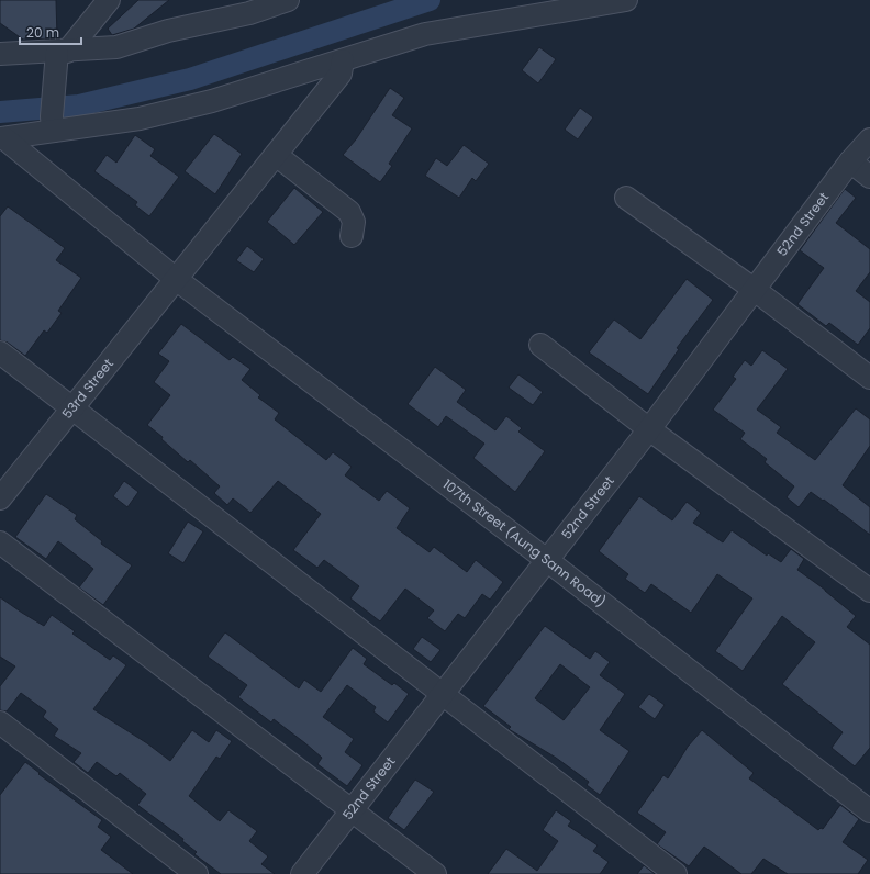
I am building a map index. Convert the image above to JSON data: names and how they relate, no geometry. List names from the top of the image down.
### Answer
{
  "streets": {
    "street": ["52nd Street", "53rd Street", "107th Street (Aung Sann Road)"]
  },
  "crossings": [
    ["52nd Street", "107th Street (Aung Sann Road)"],
    ["53rd Street", "107th Street (Aung Sann Road)"]
  ],
  "scale_bar": "20 m"
}
